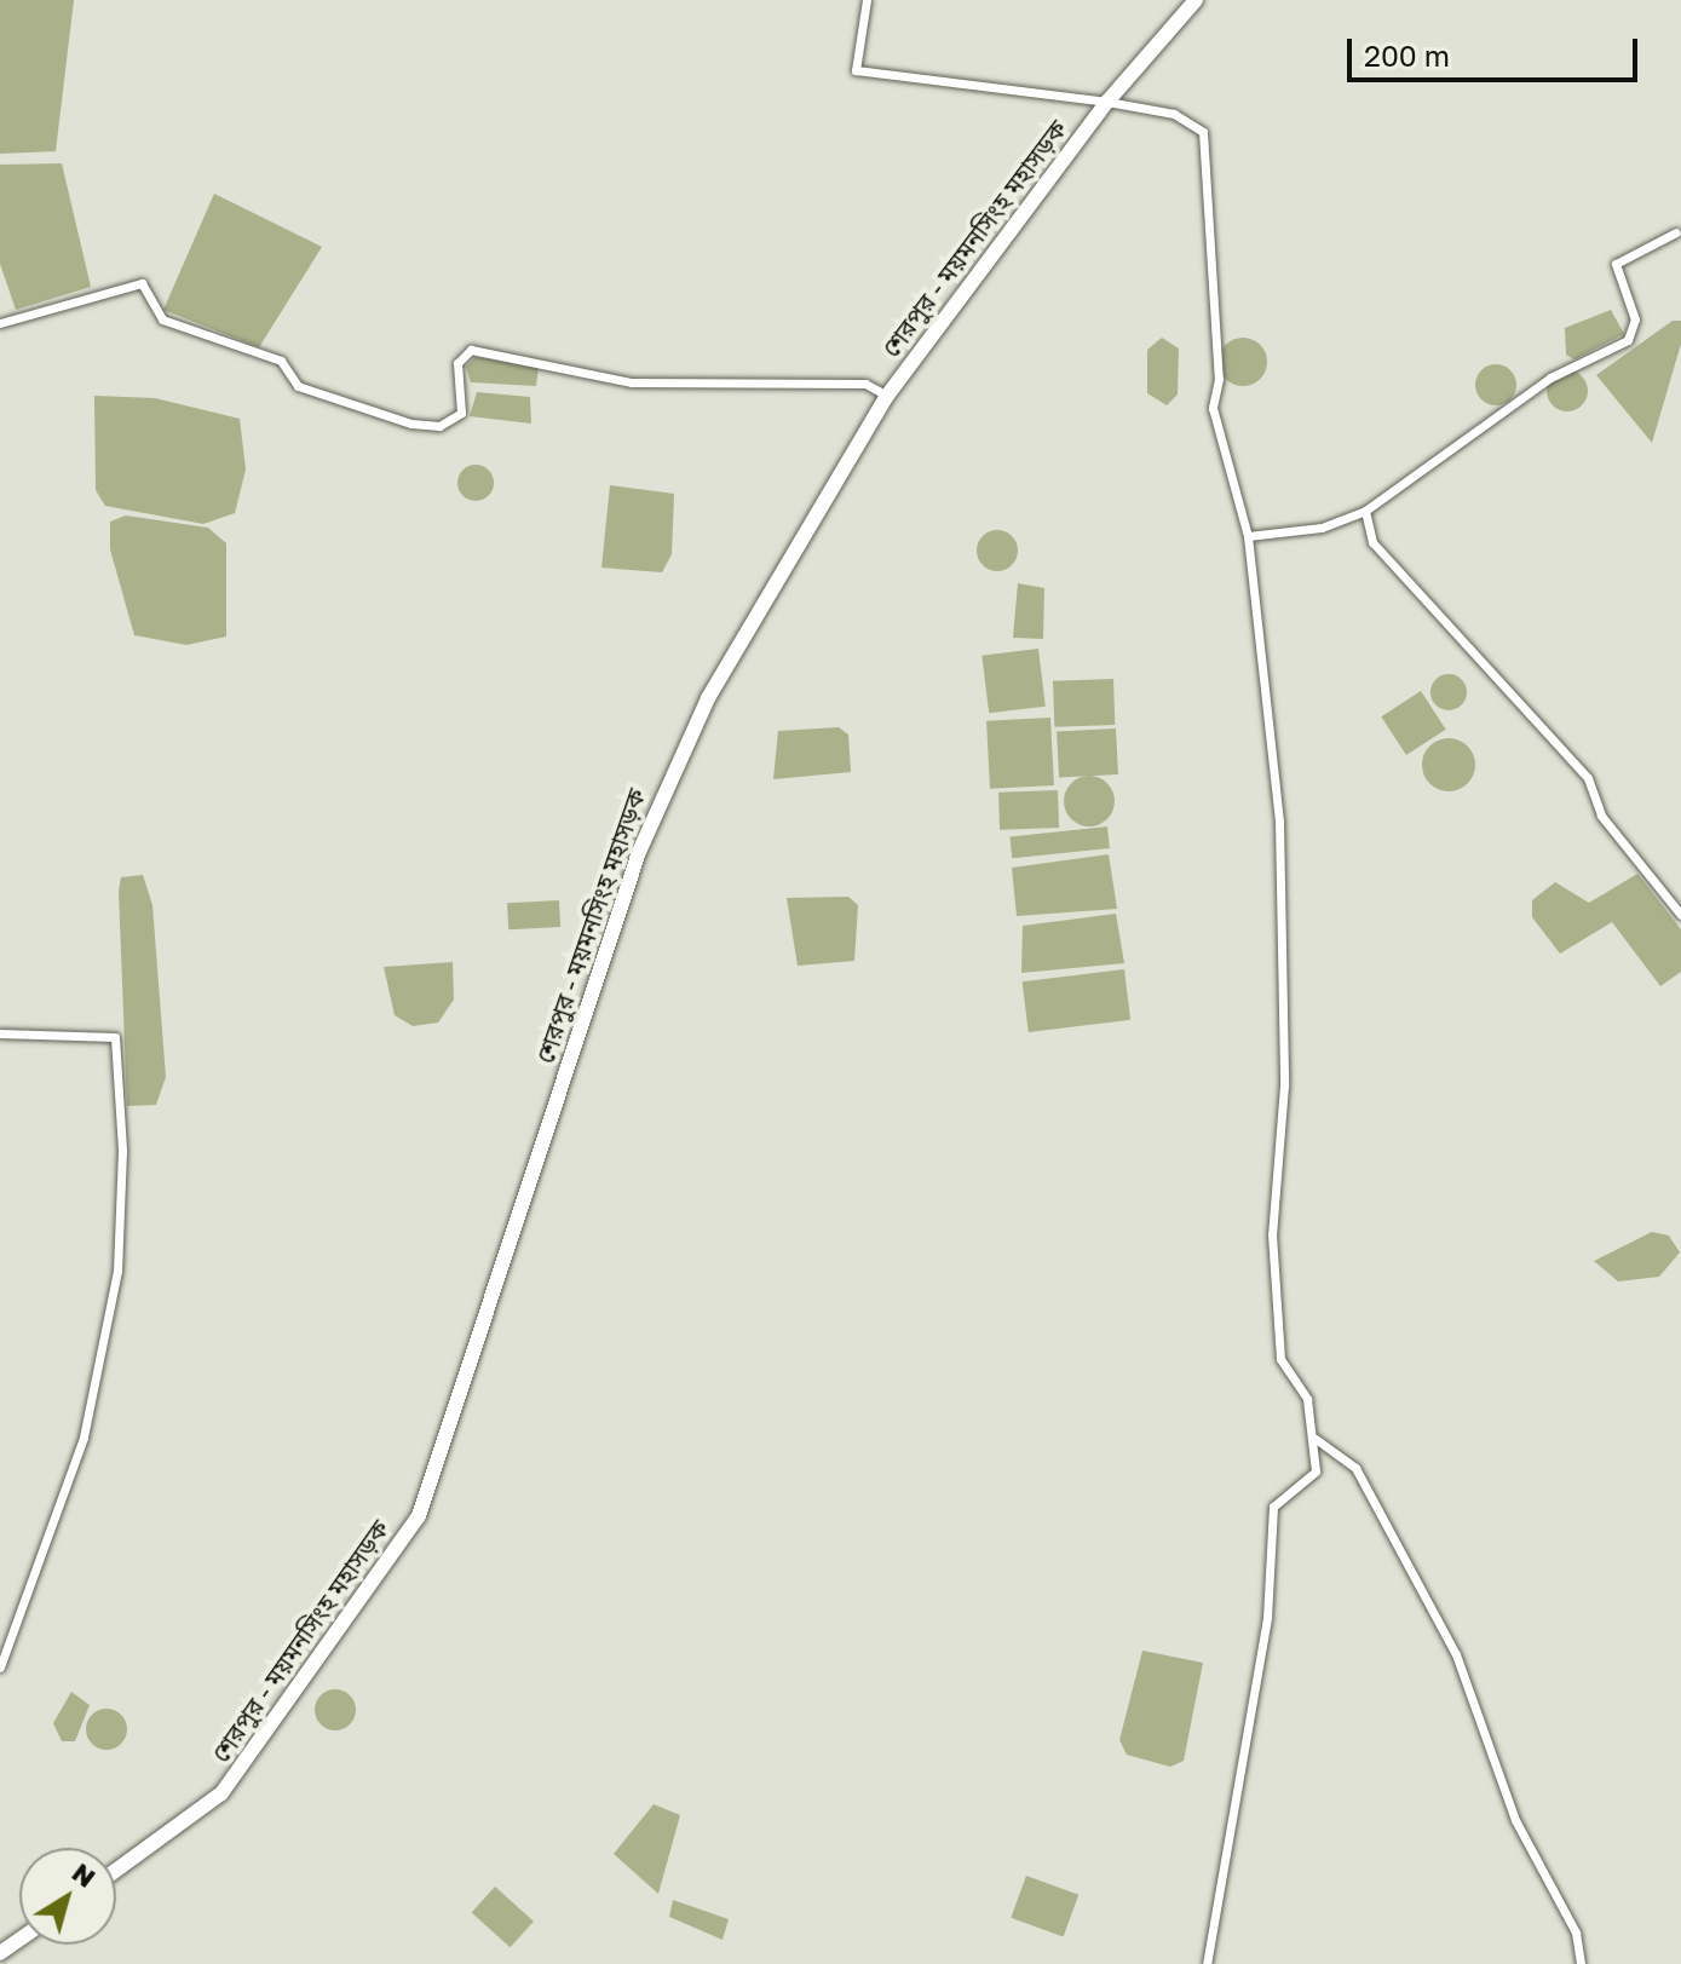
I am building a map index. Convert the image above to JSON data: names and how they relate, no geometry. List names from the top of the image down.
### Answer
{
  "streets": {
    "main road": ["শেরপুর - ময়মনসিংহ মহাসড়ক"]
  },
  "scale_bar": "200 m",
  "north": "top right"
}
